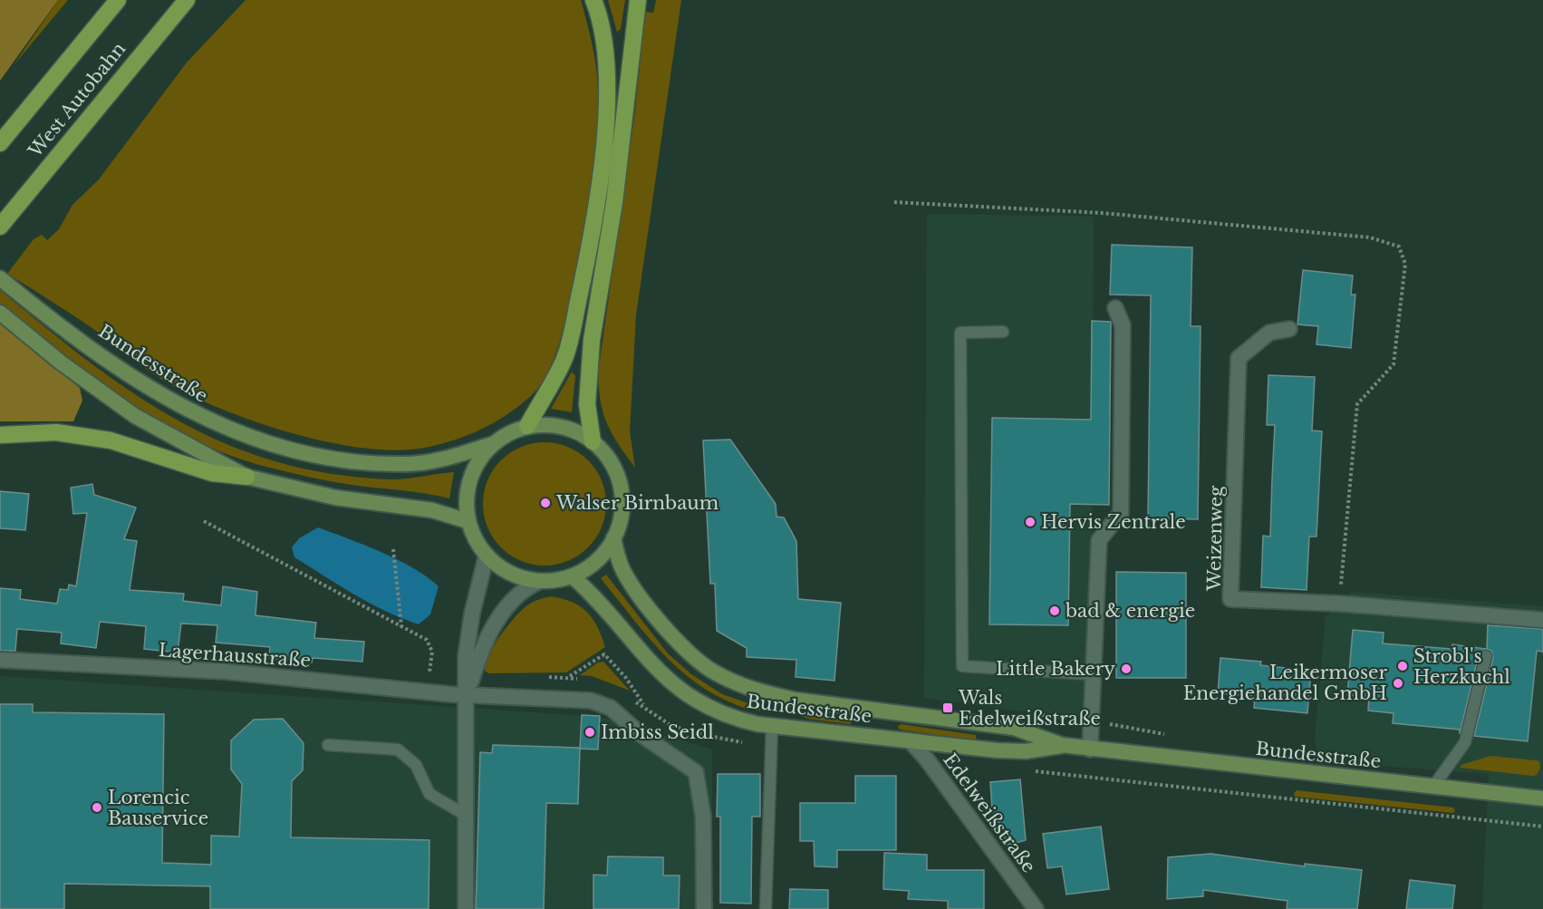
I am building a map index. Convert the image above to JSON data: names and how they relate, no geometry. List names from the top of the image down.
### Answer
{
  "streets": {
    "highway": ["West Autobahn"],
    "main road": ["Bundesstraße"],
    "street": ["Weizenweg", "Lagerhausstraße", "Edelweißstraße"]
  },
  "crossings": [
    ["Bundesstraße", "Edelweißstraße"]
  ],
  "places": {
    "other": [
      "Walser Birnbaum",
      "Hervis Zentrale",
      "bad & energie",
      "Strobl's Herzkuchl",
      "Little Bakery",
      "Leikermoser Energiehandel GmbH",
      "Imbiss Seidl",
      "Lorencic Bauservice"
    ],
    "transit": ["Wals Edelweißstraße"]
  }
}
